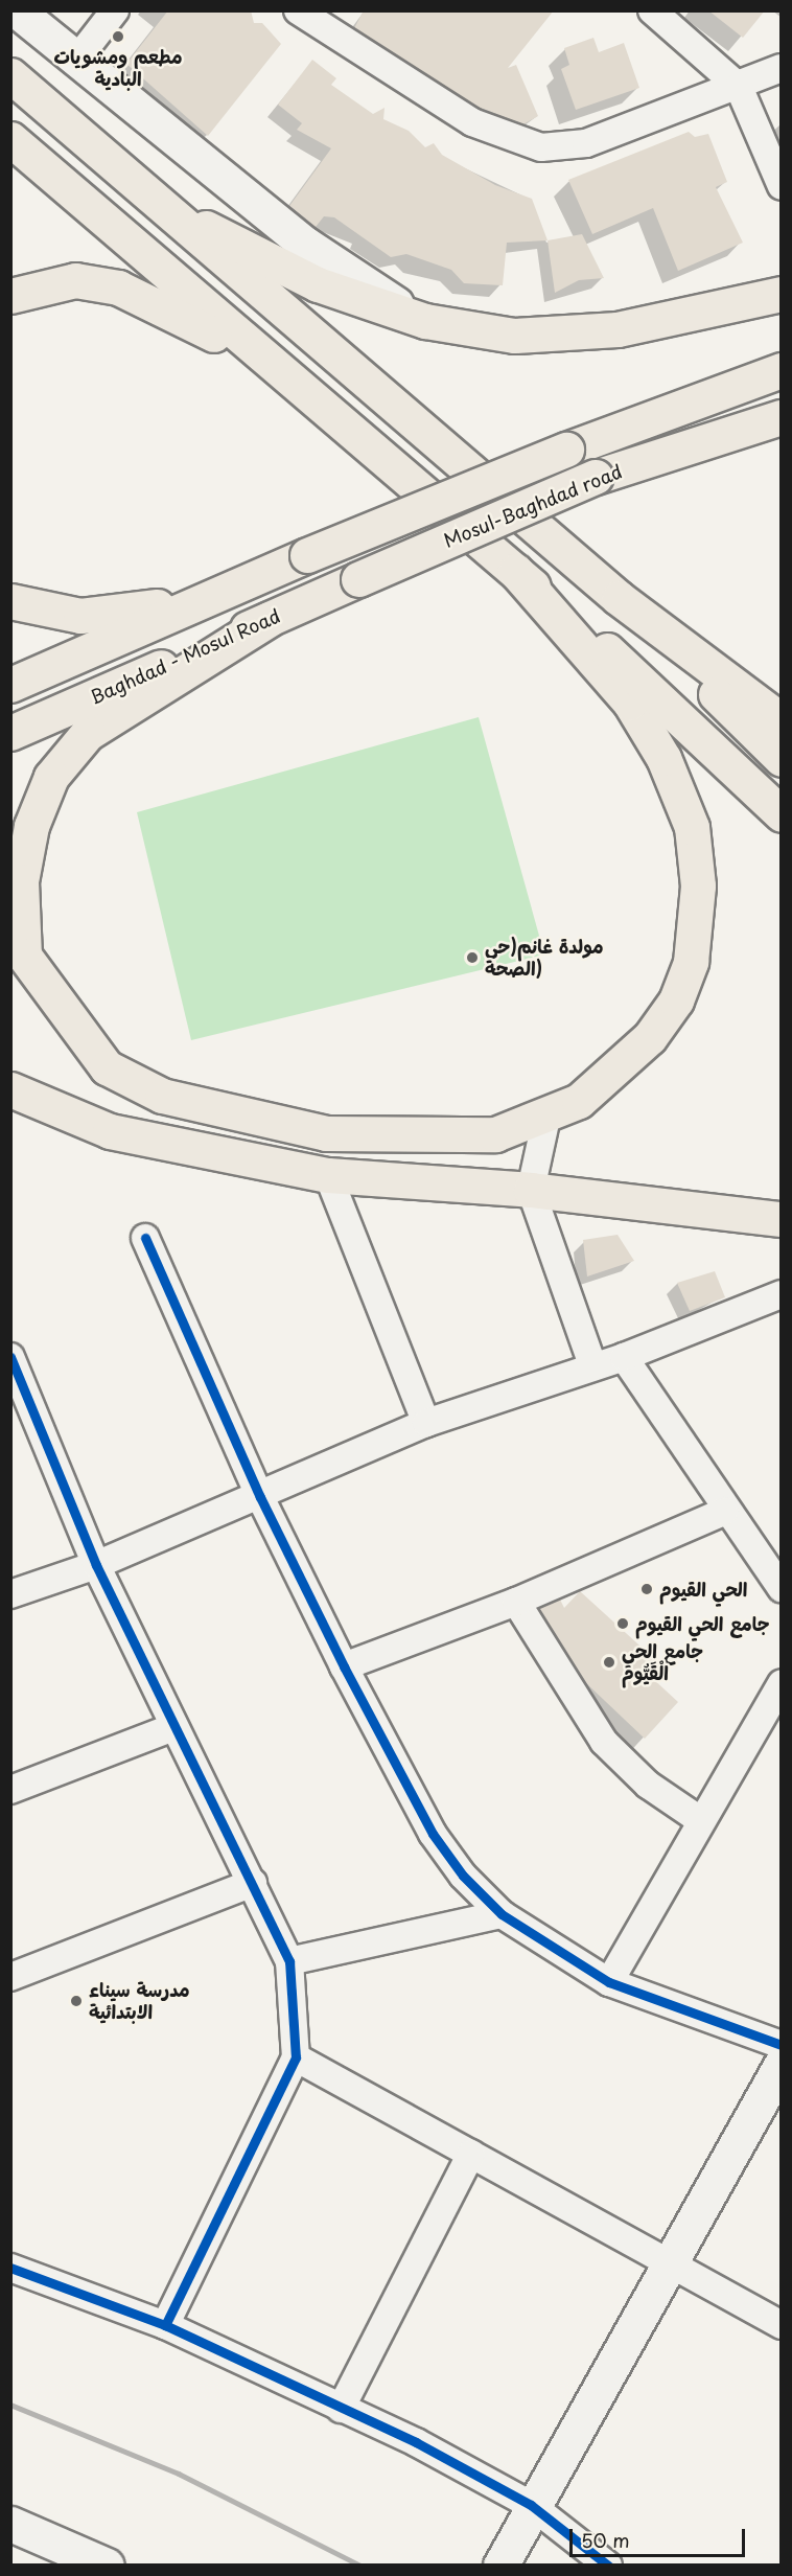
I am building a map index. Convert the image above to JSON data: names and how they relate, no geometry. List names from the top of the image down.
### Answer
{
  "streets": {
    "highway": ["Mosul-Baghdad road", "Baghdad - Mosul Road"]
  },
  "crossings": [
    ["Mosul-Baghdad road", "Baghdad - Mosul Road"]
  ],
  "places": [
    "مطعم ومشويات البادية",
    "مولدة غانم(حي الصحة)",
    "الحي القيوم",
    "جامع الحي القيوم",
    "جامع الحي الْقَيُّوم",
    "مدرسة سيناء الابتدائية"
  ],
  "scale_bar": "50 m"
}
